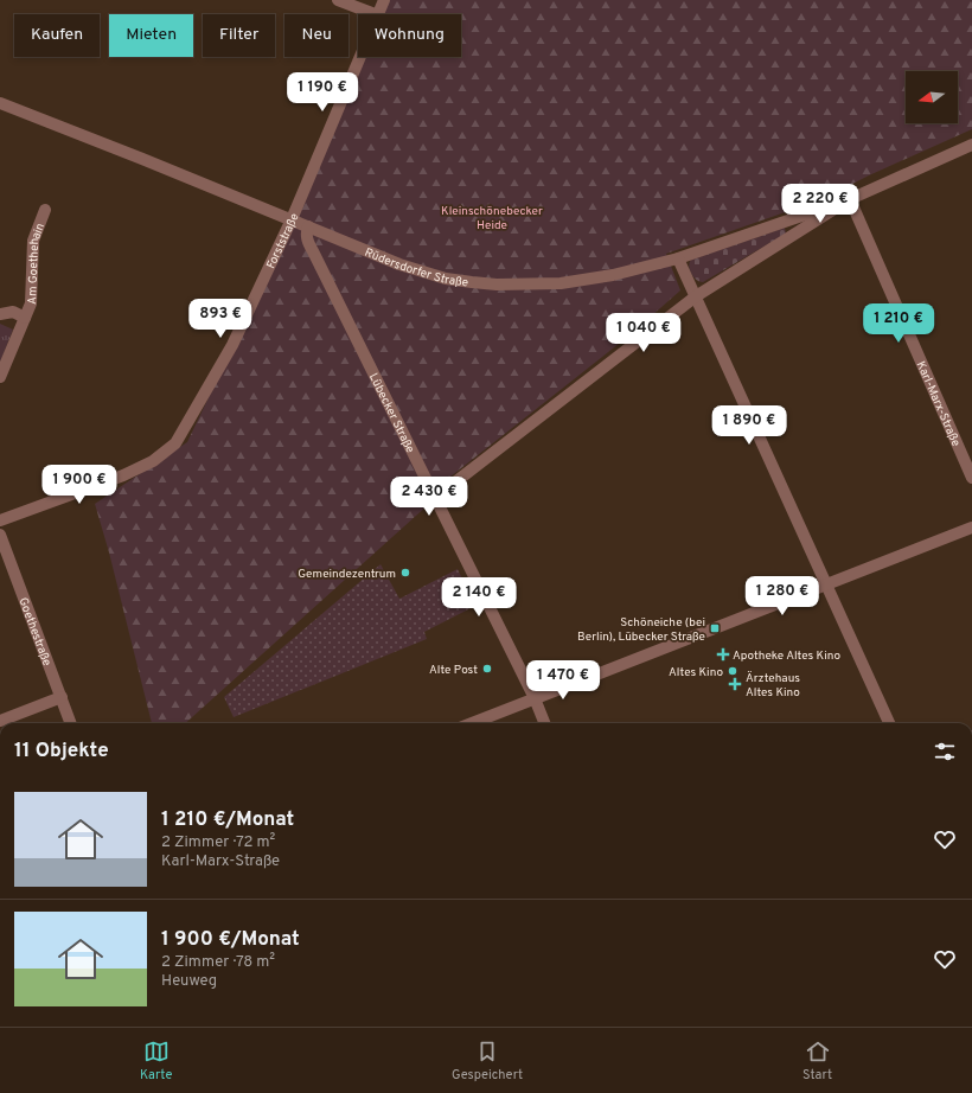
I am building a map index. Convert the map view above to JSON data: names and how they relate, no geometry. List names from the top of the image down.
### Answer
{
  "streets": {
    "street": [
      "Forststraße",
      "Am Goethehain",
      "Rüdersdorfer Straße",
      "Karl-Marx-Straße",
      "Lübecker Straße",
      "Goethestraße"
    ]
  },
  "crossings": [
    ["Forststraße", "Rüdersdorfer Straße"],
    ["Rüdersdorfer Straße", "Karl-Marx-Straße"],
    ["Rüdersdorfer Straße", "Lübecker Straße"]
  ],
  "parks": ["Kleinschönebecker Heide"],
  "places": {
    "other": ["Gemeindezentrum", "Alte Post", "Altes Kino"],
    "transit": ["Schöneiche (bei Berlin), Lübecker Straße"],
    "health": ["Apotheke Altes Kino", "Ärztehaus Altes Kino"]
  },
  "north": "left",
  "page": {
    "chip": [
      "Kaufen",
      "Mieten",
      "Filter",
      "Neu",
      "Wohnung"
    ],
    "price": [
      "1 190 €",
      "2 220 €",
      "893 €",
      "1 210 €",
      "1 040 €",
      "1 890 €",
      "1 900 €",
      "2 430 €",
      "1 280 €",
      "2 140 €",
      "1 470 €"
    ],
    "heading": "11 Objekte",
    "list": [
      {
        "name": "1 210 €/Monat",
        "note": "2 Zimmer · 72 m² · Karl-Marx-Straße"
      },
      {
        "name": "1 900 €/Monat",
        "note": "2 Zimmer · 78 m² · Heuweg"
      }
    ],
    "tabs": ["Karte", "Gespeichert", "Start"]
  }
}
